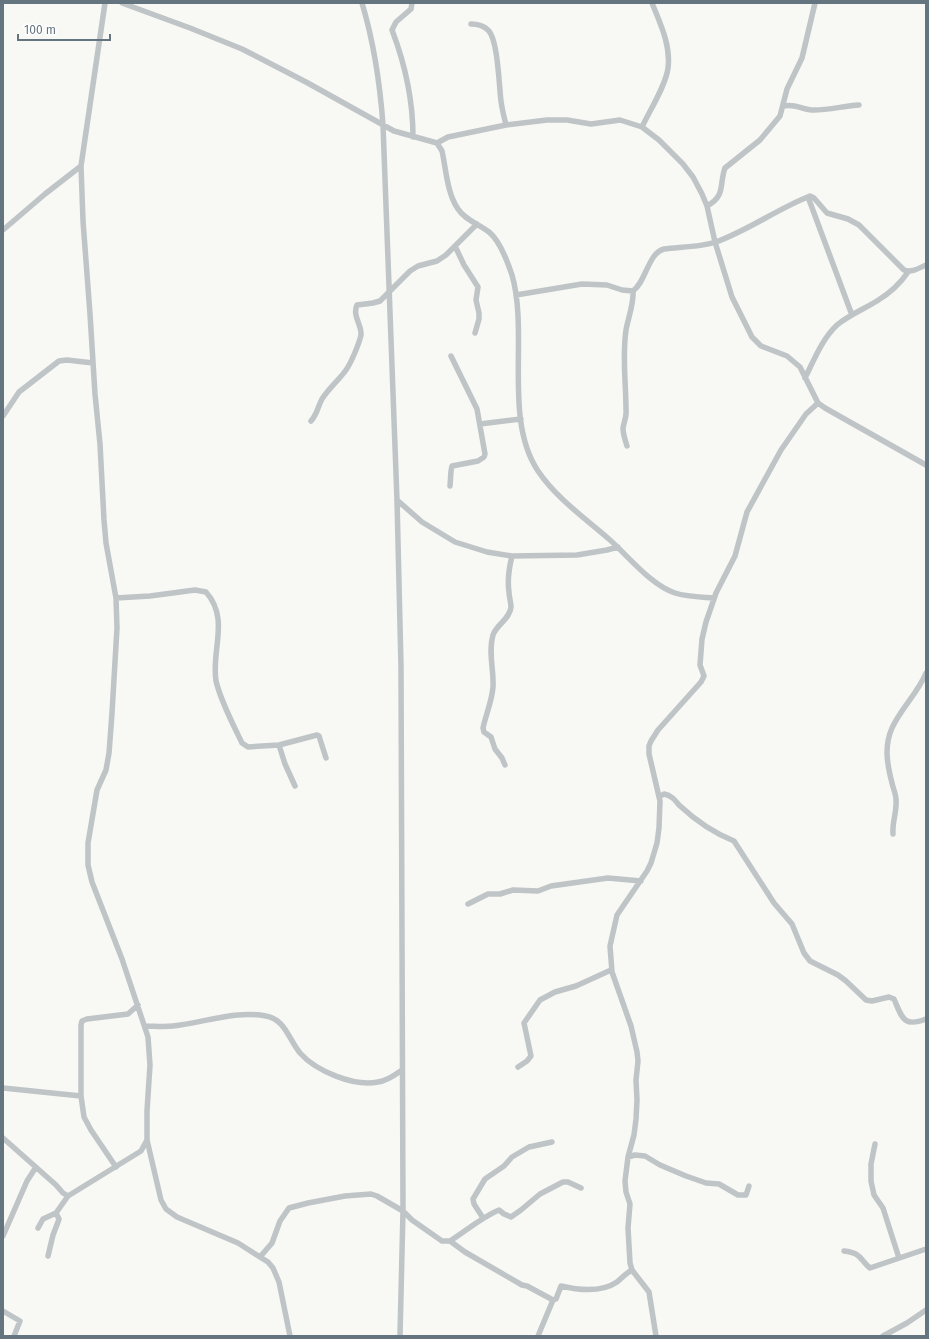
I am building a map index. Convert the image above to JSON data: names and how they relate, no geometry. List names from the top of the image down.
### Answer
{
  "scale_bar": "100 m"
}
